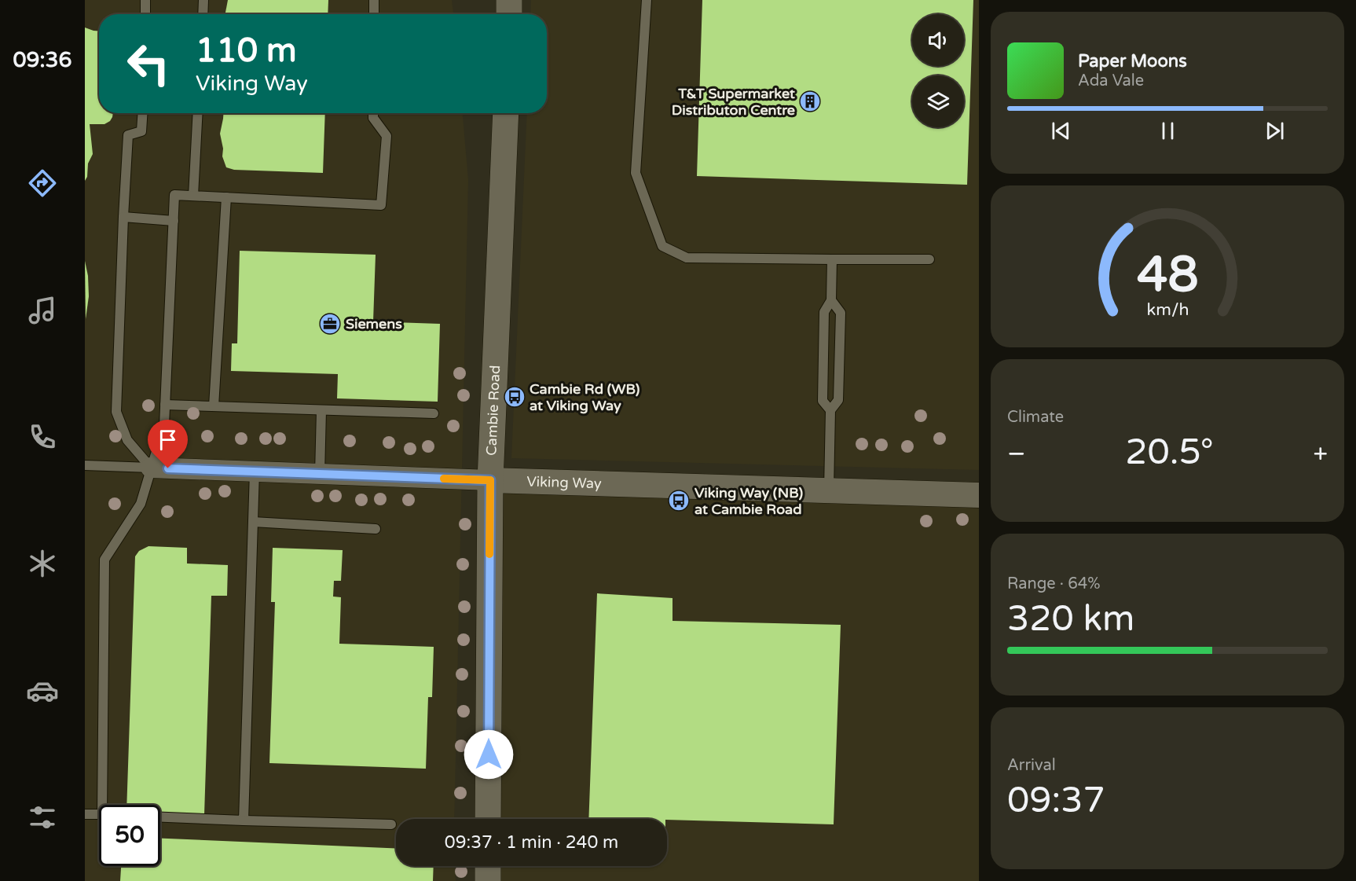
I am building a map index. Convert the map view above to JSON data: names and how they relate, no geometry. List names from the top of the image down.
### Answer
{
  "streets": {
    "main road": ["Cambie Road"],
    "street": ["Viking Way"]
  },
  "crossings": [
    ["Cambie Road", "Viking Way"]
  ],
  "places": {
    "building": ["T&T Supermarket Distributon Centre"],
    "office": ["Siemens"],
    "bus stop": ["Cambie Rd (WB) at Viking Way", "Viking Way (NB) at Cambie Road"]
  },
  "page": {
    "tabs": "09:36",
    "turn": ["110 m", "Viking Way"],
    "song": ["Paper Moons", "Ada Vale"],
    "tile": [
      "Climate",
      ["Range · 64%", "320 km"],
      ["Arrival", "09:37"]
    ],
    "heat": ["−", "20.5°", "+"],
    "limit": "50",
    "trip": "09:37 · 1 min · 240 m",
    "gauge": ["48", "km/h"]
  }
}
